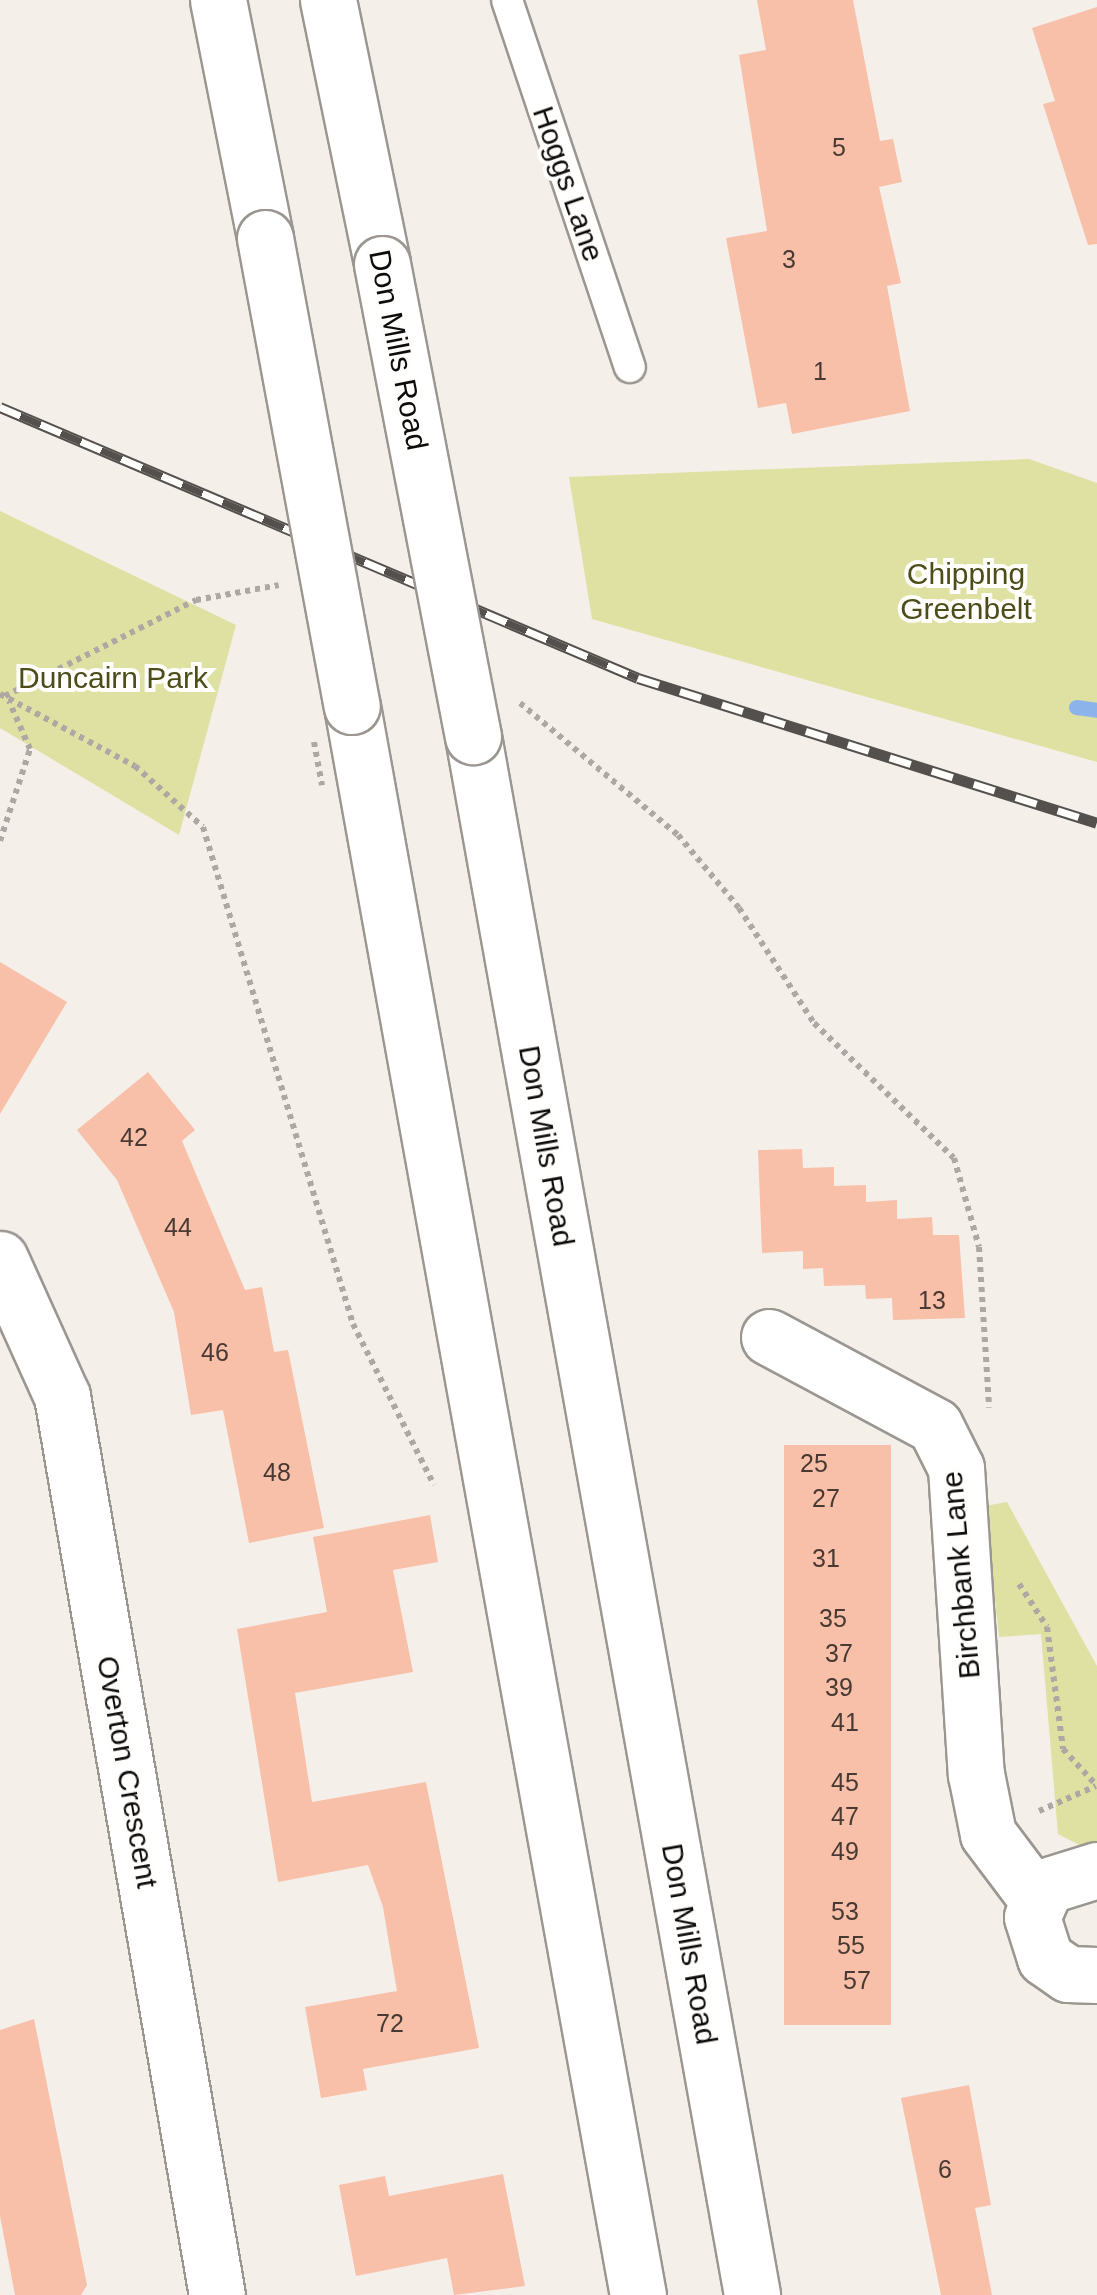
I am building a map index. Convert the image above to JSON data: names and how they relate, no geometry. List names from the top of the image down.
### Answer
{
  "streets": {
    "main road": ["Don Mills Road", "Birchbank Lane", "Overton Crescent"],
    "lane": ["Hoggs Lane"]
  },
  "parks": ["Chipping Greenbelt", "Duncairn Park"],
  "house_numbers": [
    "5",
    "3",
    "1",
    "42",
    "44",
    "13",
    "46",
    "25",
    "48",
    "27",
    "31",
    "35",
    "37",
    "39",
    "41",
    "45",
    "47",
    "49",
    "53",
    "55",
    "57",
    "72",
    "6"
  ]
}
